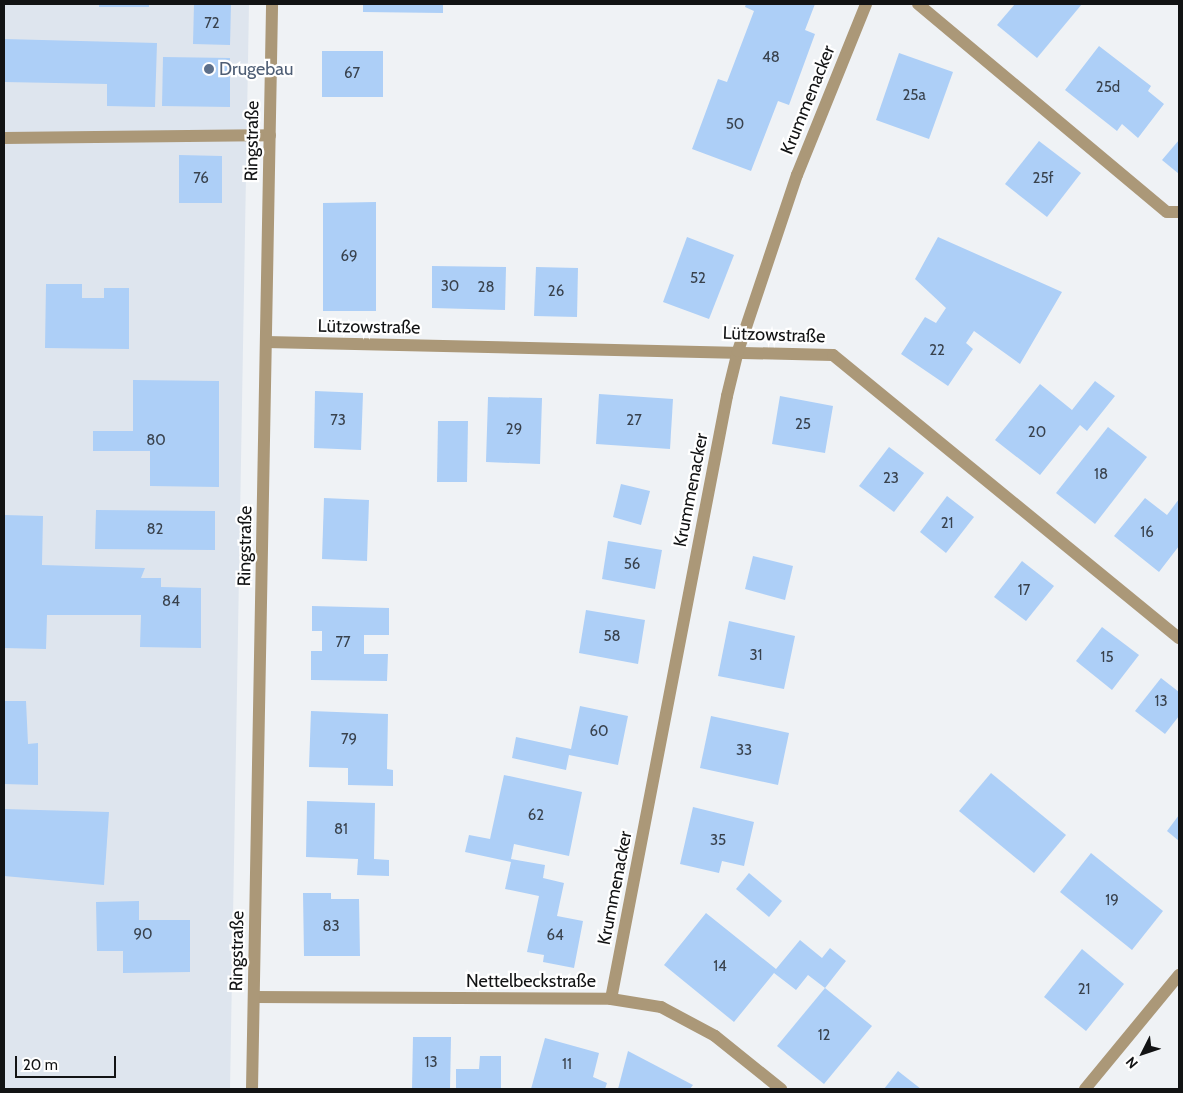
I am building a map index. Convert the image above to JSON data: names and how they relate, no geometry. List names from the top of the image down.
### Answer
{
  "streets": {
    "street": [
      "Krummenacker",
      "Ringstraße",
      "Lützowstraße",
      "Nettelbeckstraße"
    ]
  },
  "crossings": [
    ["Krummenacker", "Lützowstraße"],
    ["Krummenacker", "Nettelbeckstraße"],
    ["Ringstraße", "Lützowstraße"],
    ["Ringstraße", "Nettelbeckstraße"]
  ],
  "places": ["Drugebau"],
  "house_numbers": [
    "72",
    "48",
    "67",
    "25d",
    "25a",
    "50",
    "76",
    "25f",
    "69",
    "52",
    "30",
    "28",
    "26",
    "22",
    "73",
    "27",
    "25",
    "29",
    "20",
    "80",
    "18",
    "23",
    "21",
    "82",
    "16",
    "56",
    "17",
    "84",
    "58",
    "77",
    "31",
    "15",
    "13",
    "60",
    "79",
    "33",
    "62",
    "81",
    "35",
    "19",
    "83",
    "90",
    "64",
    "14",
    "21",
    "12",
    "13",
    "11"
  ],
  "scale_bar": "20 m",
  "north": "bottom left"
}
